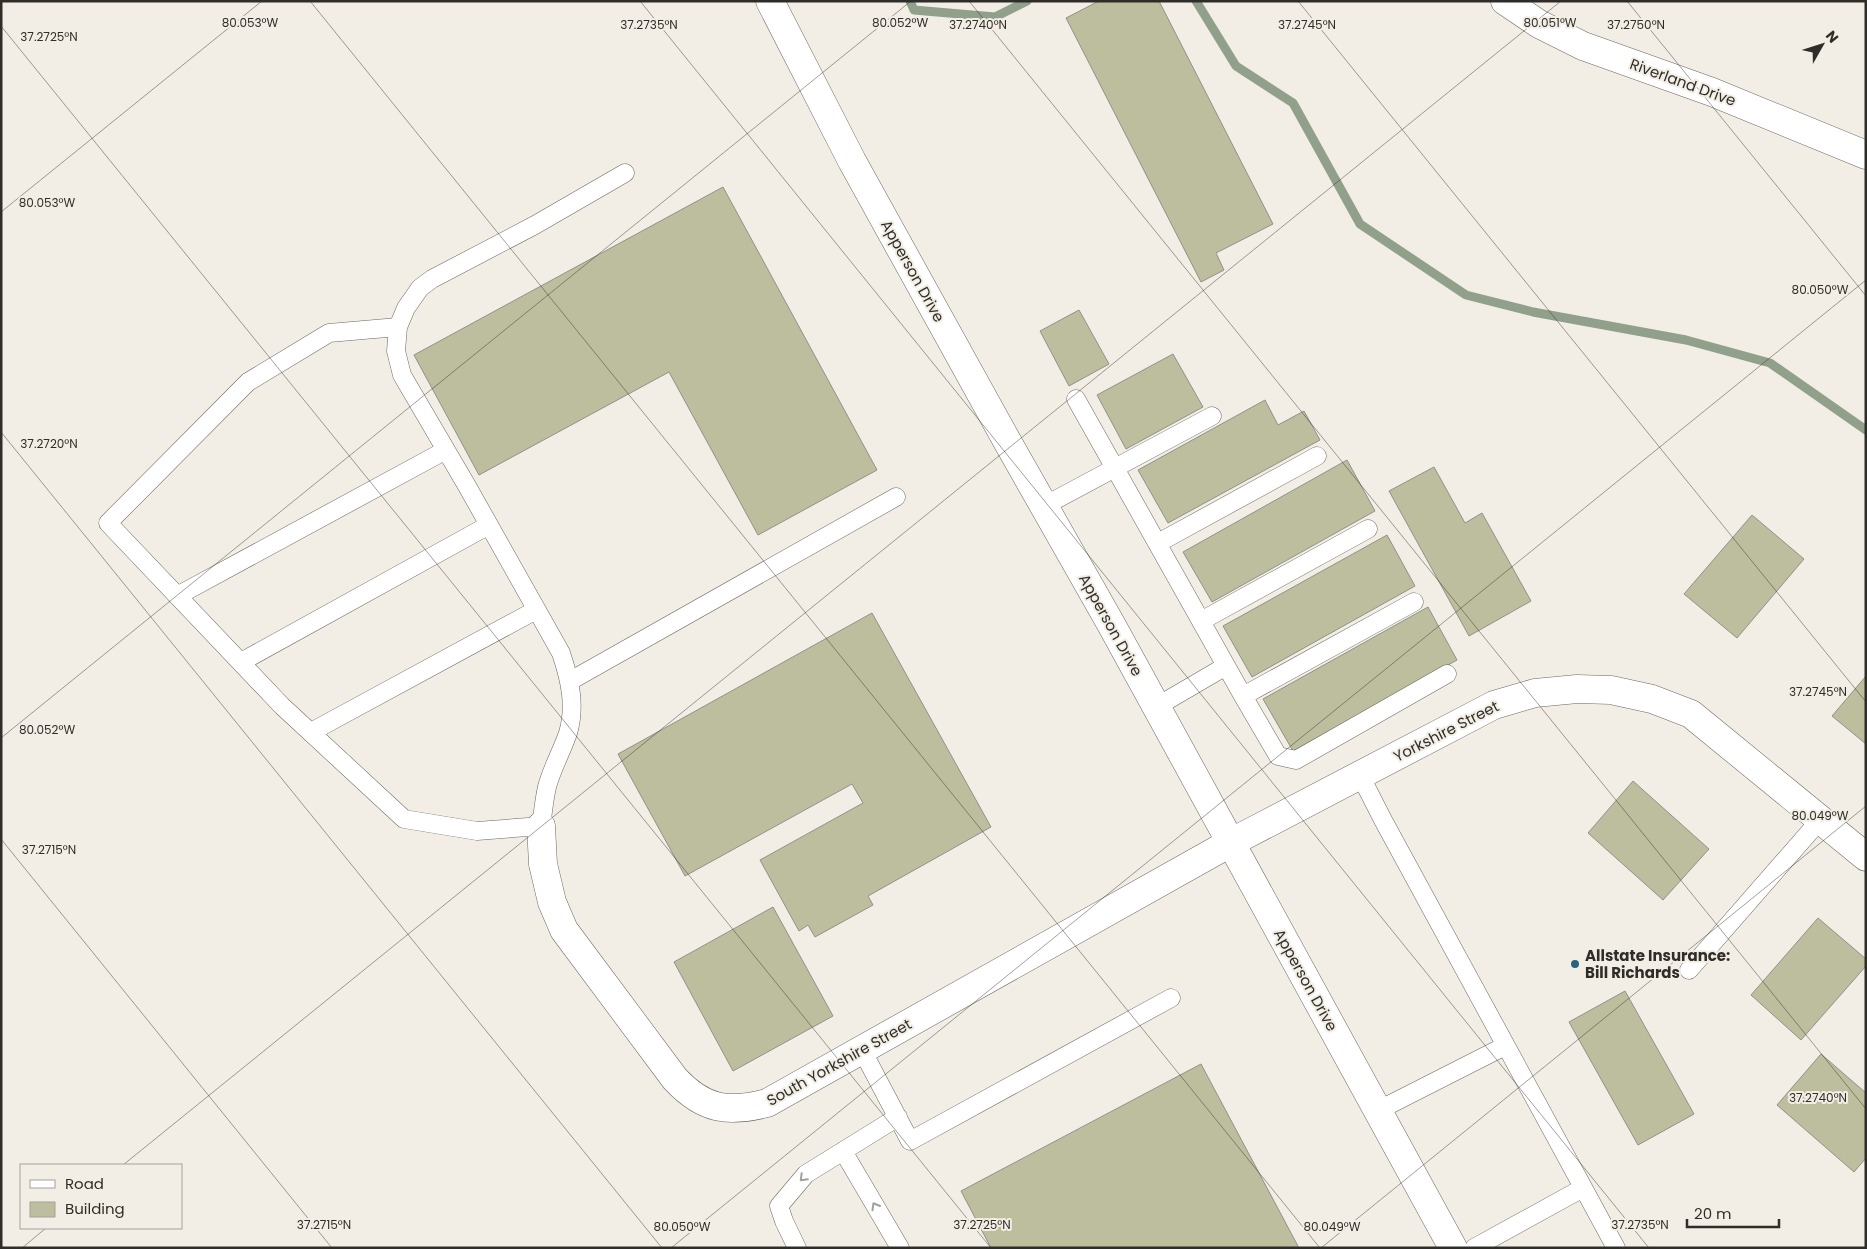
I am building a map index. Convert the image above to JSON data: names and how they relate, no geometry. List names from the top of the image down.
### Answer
{
  "streets": {
    "street": [
      "Riverland Drive",
      "Apperson Drive",
      "Yorkshire Street",
      "South Yorkshire Street"
    ]
  },
  "crossings": [
    ["Apperson Drive", "Yorkshire Street"],
    ["Apperson Drive", "South Yorkshire Street"],
    ["Yorkshire Street", "South Yorkshire Street"]
  ],
  "places": ["Allstate Insurance: Bill Richards"],
  "legend": ["Road", "Building"],
  "scale_bar": "20 m",
  "north": "top right",
  "coordinates": [
    "80.053°W",
    "80.052°W",
    "80.051°W",
    "37.2735°N",
    "37.2740°N",
    "37.2745°N",
    "37.2750°N",
    "37.2725°N",
    "80.050°W",
    "37.2720°N",
    "80.049°W",
    "37.2715°N"
  ]
}
